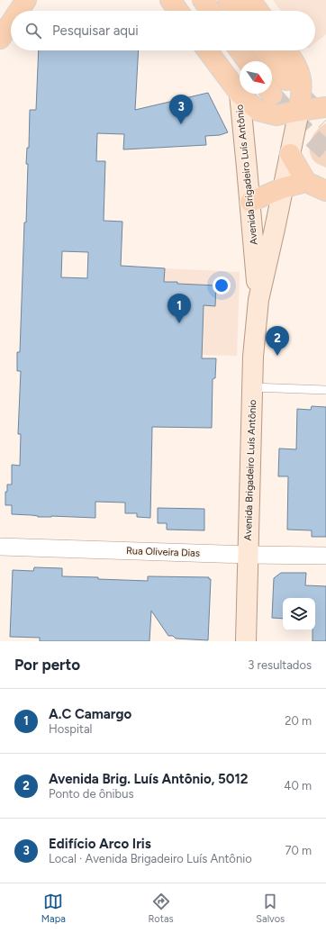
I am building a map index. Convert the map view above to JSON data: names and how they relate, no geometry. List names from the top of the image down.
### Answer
{
  "streets": {
    "main road": ["Avenida Brigadeiro Luís Antônio"],
    "street": ["Rua Oliveira Dias"]
  },
  "crossings": [
    ["Avenida Brigadeiro Luís Antônio", "Rua Oliveira Dias"]
  ],
  "north": "bottom right",
  "page": {
    "search": "Pesquisar aqui",
    "pins": ["3", "1", "2"],
    "heading": ["Por perto", "3 resultados"],
    "list": [
      {
        "mark": "1",
        "name": "A.C Camargo",
        "note": "Hospital",
        "value": "20 m"
      },
      {
        "mark": "2",
        "name": "Avenida Brig. Luís Antônio, 5012",
        "note": "Ponto de ônibus",
        "value": "40 m"
      },
      {
        "mark": "3",
        "name": "Edifício Arco Iris",
        "note": "Local · Avenida Brigadeiro Luís Antônio",
        "value": "70 m"
      }
    ],
    "nav": ["Mapa", "Rotas", "Salvos"]
  }
}
